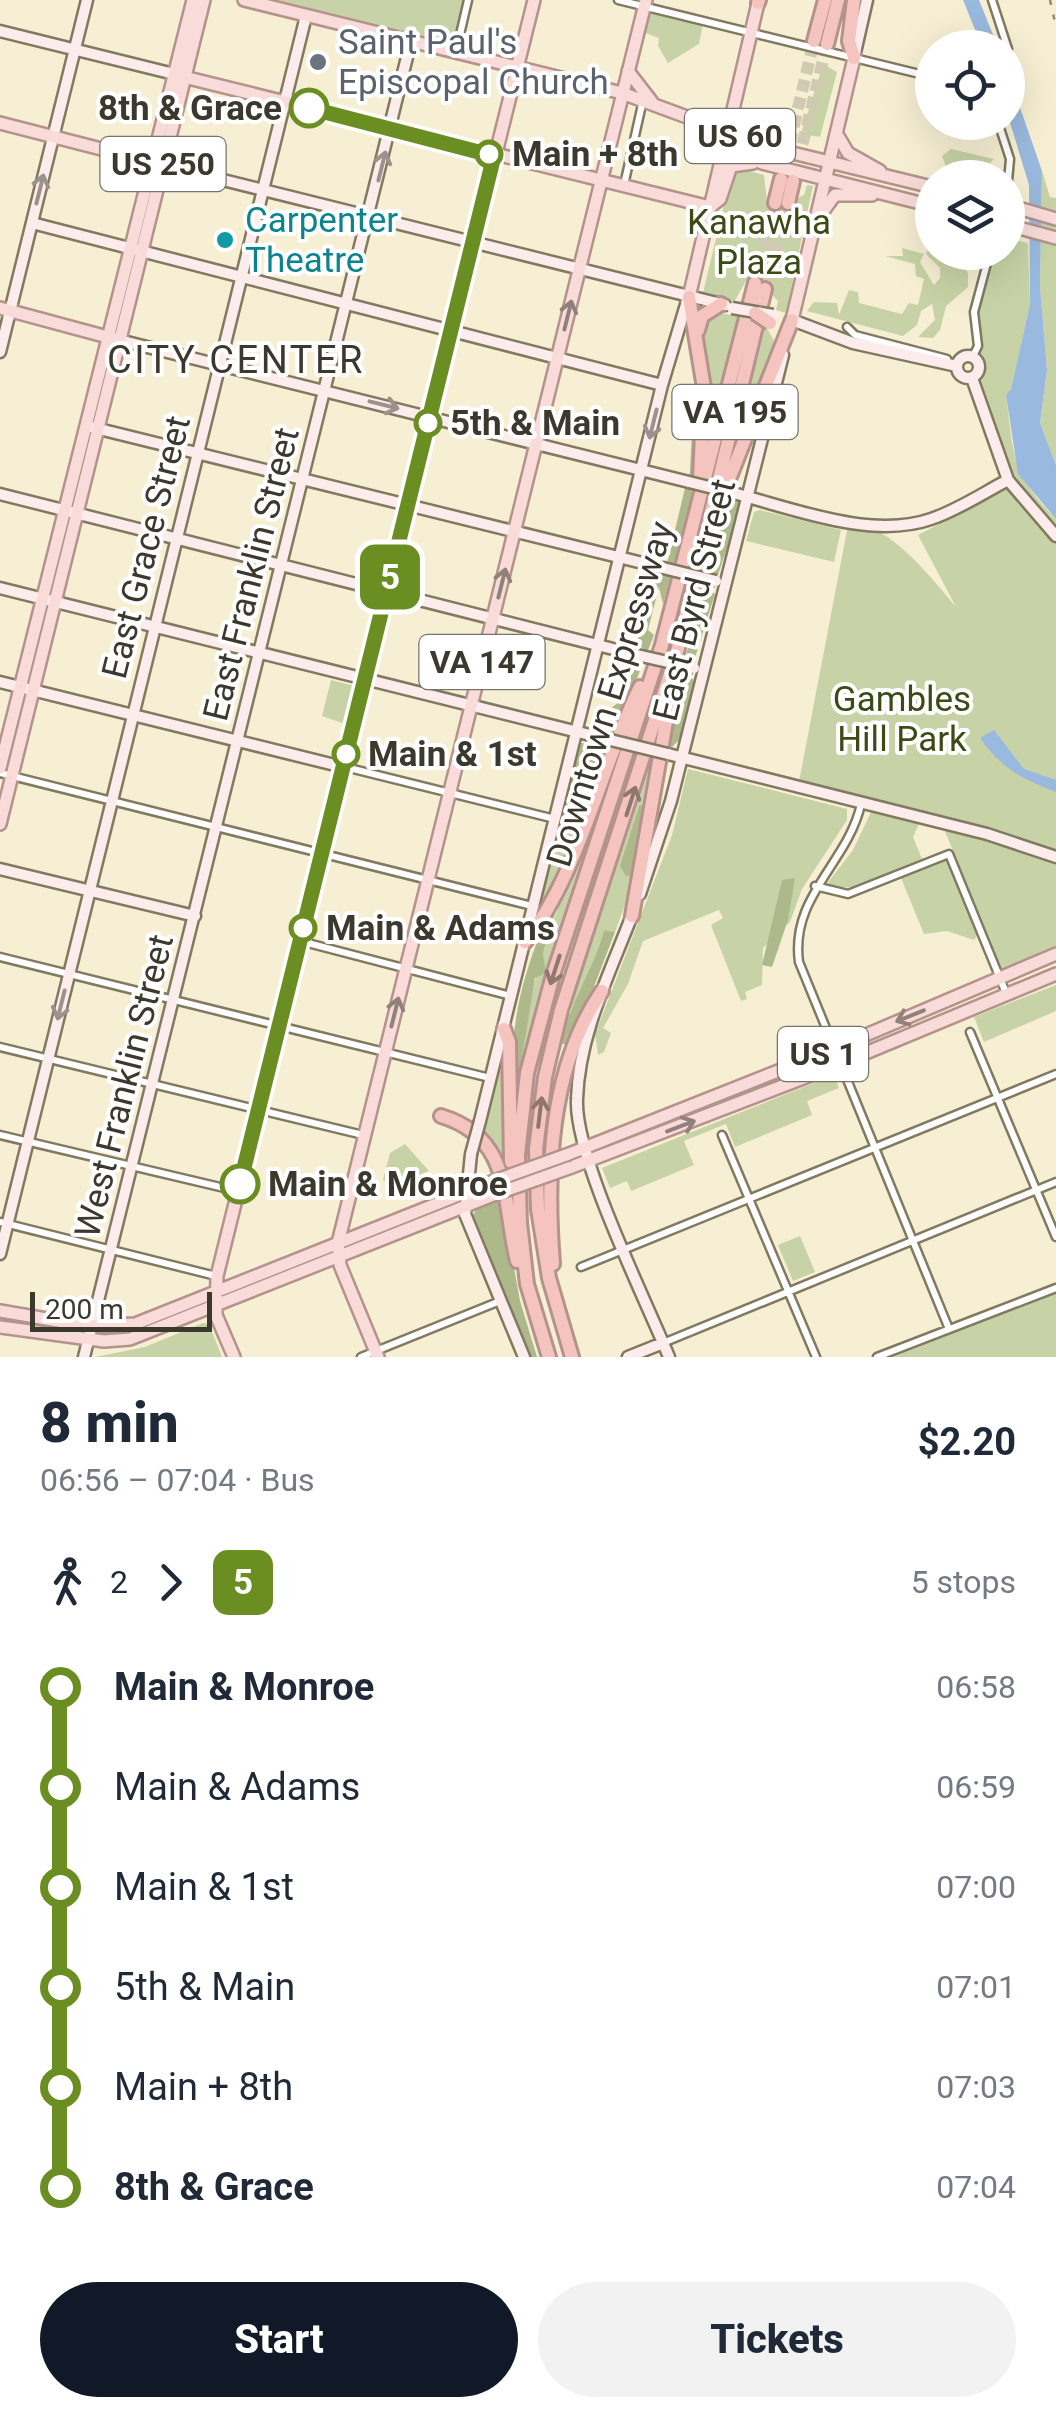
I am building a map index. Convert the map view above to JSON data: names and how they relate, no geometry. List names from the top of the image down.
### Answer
{
  "streets": {
    "highway": ["VA 195", "Downtown Expressway"],
    "main road": [
      "US 60",
      "US 250",
      "East Byrd Street",
      "VA 147",
      "US 1"
    ],
    "street": ["East Grace Street", "East Franklin Street", "West Franklin Street"]
  },
  "crossings": [
    ["US 60", "East Byrd Street"],
    ["US 60", "VA 147"],
    ["East Franklin Street", "West Franklin Street"],
    ["East Byrd Street", "US 1"],
    ["VA 147", "US 1"],
    ["US 1", "West Franklin Street"]
  ],
  "districts": ["CITY CENTER"],
  "parks": ["Kanawha Plaza", "Gambles Hill Park"],
  "places": [
    "Saint Paul's Episcopal Church",
    "8th & Grace",
    "Main + 8th",
    "Carpenter Theatre",
    "5th & Main",
    "Main & 1st",
    "Main & Adams",
    "Main & Monroe"
  ],
  "lines": ["bus line 5"],
  "scale_bar": "200 m",
  "page": {
    "on_map": "5",
    "scale": "200 m",
    "heading": ["8 min", "06:56 – 07:04 · Bus", "$2.20"],
    "legs": ["2", "5", "5 stops"],
    "list": [
      {
        "name": "Main & Monroe",
        "value": "06:58"
      },
      {
        "name": "Main & Adams",
        "value": "06:59"
      },
      {
        "name": "Main & 1st",
        "value": "07:00"
      },
      {
        "name": "5th & Main",
        "value": "07:01"
      },
      {
        "name": "Main + 8th",
        "value": "07:03"
      },
      {
        "name": "8th & Grace",
        "value": "07:04"
      }
    ],
    "buttons": ["Start", "Tickets"]
  }
}
